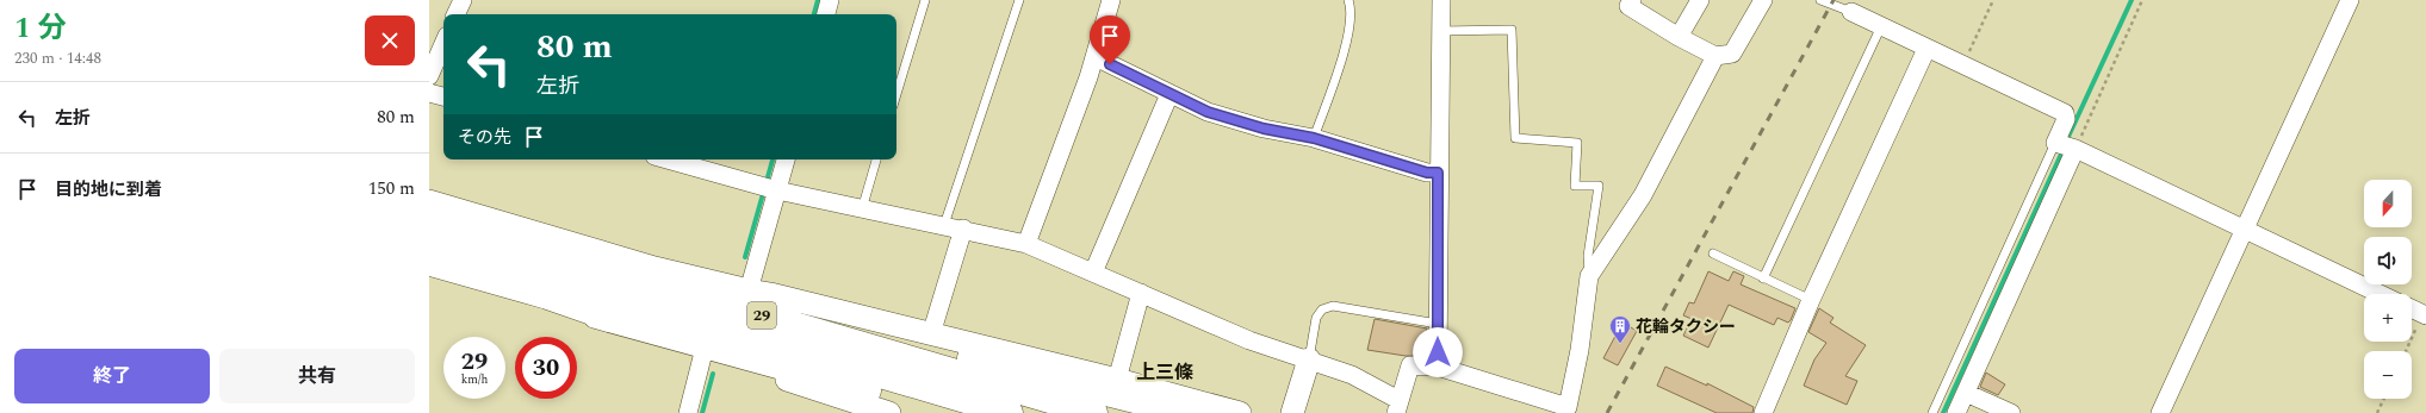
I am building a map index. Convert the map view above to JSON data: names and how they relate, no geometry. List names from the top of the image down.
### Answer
{
  "streets": {
    "highway": ["29"]
  },
  "districts": ["上三條"],
  "places": {
    "building": ["花輪タクシー"]
  },
  "north": "bottom",
  "page": {
    "heading": ["1 分", "230 m · 14:48"],
    "turn": ["80 m", "左折"],
    "list": [
      {
        "name": "左折",
        "value": "80 m"
      },
      {
        "name": "目的地に到着",
        "value": "150 m"
      }
    ],
    "then": "その先",
    "map_buttons": ["+", "−"],
    "speed": "29 km/h",
    "limit": "30",
    "buttons": ["終了", "共有"]
  }
}
